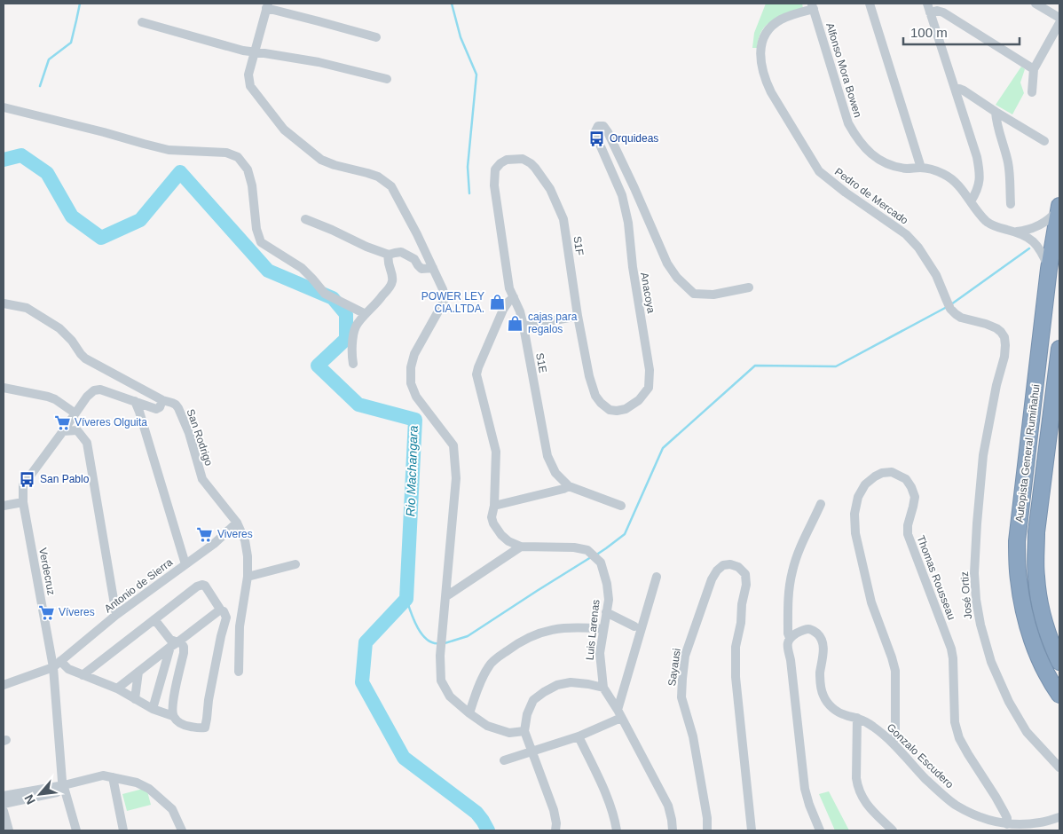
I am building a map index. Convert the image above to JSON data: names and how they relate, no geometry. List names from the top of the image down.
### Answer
{
  "streets": {
    "highway": ["Autopista General Rumiñahui"],
    "street": [
      "Alfonso Mora Bowen",
      "Pedro de Mercado",
      "S1F",
      "Anacoya",
      "S1E",
      "San Rodrigo",
      "Verdecruz",
      "Thomas Rousseau",
      "Antonio de Sierra",
      "José Ortiz",
      "Luis Larenas",
      "Sayausi",
      "Gonzalo Escudero"
    ]
  },
  "crossings": [
    ["Alfonso Mora Bowen", "Pedro de Mercado"],
    ["Alfonso Mora Bowen", "Autopista General Rumiñahui"],
    ["Pedro de Mercado", "José Ortiz"],
    ["S1F", "Anacoya"],
    ["S1F", "S1E"],
    ["San Rodrigo", "Antonio de Sierra"],
    ["Verdecruz", "Antonio de Sierra"],
    ["Thomas Rousseau", "Gonzalo Escudero"]
  ],
  "water": ["Rio Machangara"],
  "places": {
    "bus stop": ["Orquideas", "San Pablo"],
    "shop": ["POWER LEY CIA.LTDA.", "cajas para regalos"],
    "supermarket": ["Víveres Olguita", "Viveres", "Víveres"]
  },
  "scale_bar": "100 m",
  "north": "bottom left"
}
